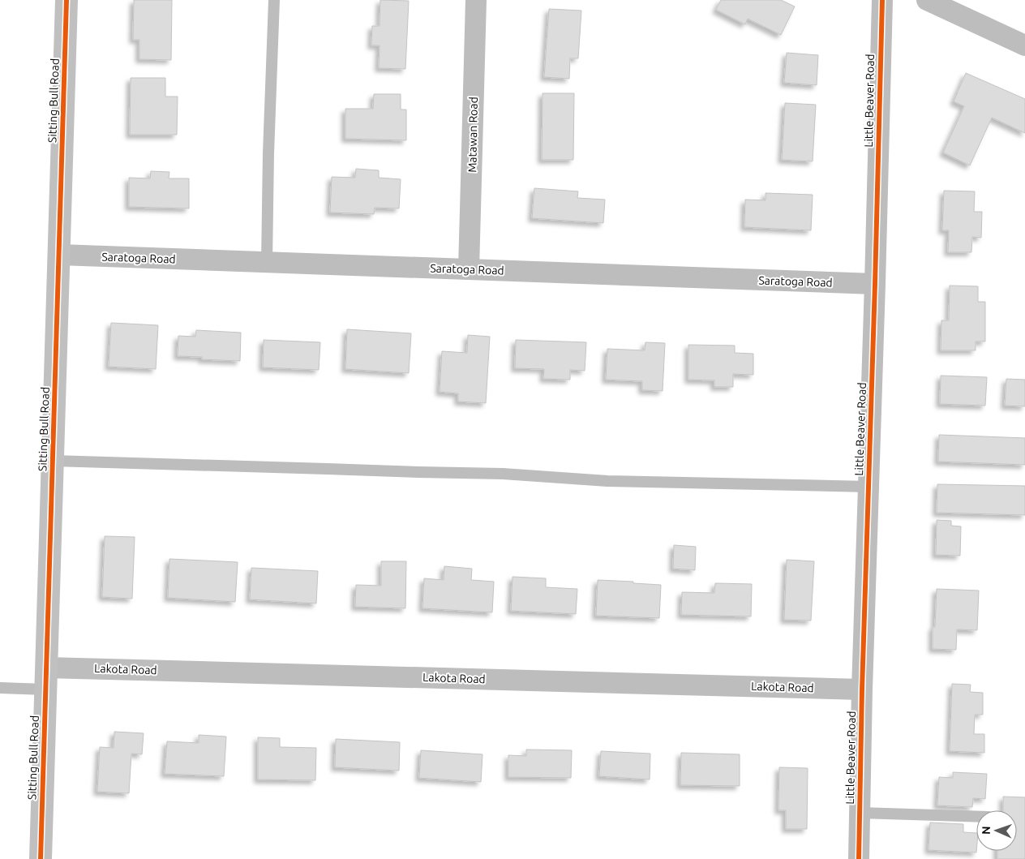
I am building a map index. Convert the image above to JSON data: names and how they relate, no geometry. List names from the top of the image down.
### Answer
{
  "streets": {
    "street": [
      "Sitting Bull Road",
      "Little Beaver Road",
      "Matawan Road",
      "Saratoga Road",
      "Lakota Road"
    ]
  },
  "crossings": [
    ["Sitting Bull Road", "Saratoga Road"],
    ["Sitting Bull Road", "Lakota Road"],
    ["Little Beaver Road", "Saratoga Road"],
    ["Little Beaver Road", "Lakota Road"],
    ["Matawan Road", "Saratoga Road"]
  ],
  "north": "left"
}
